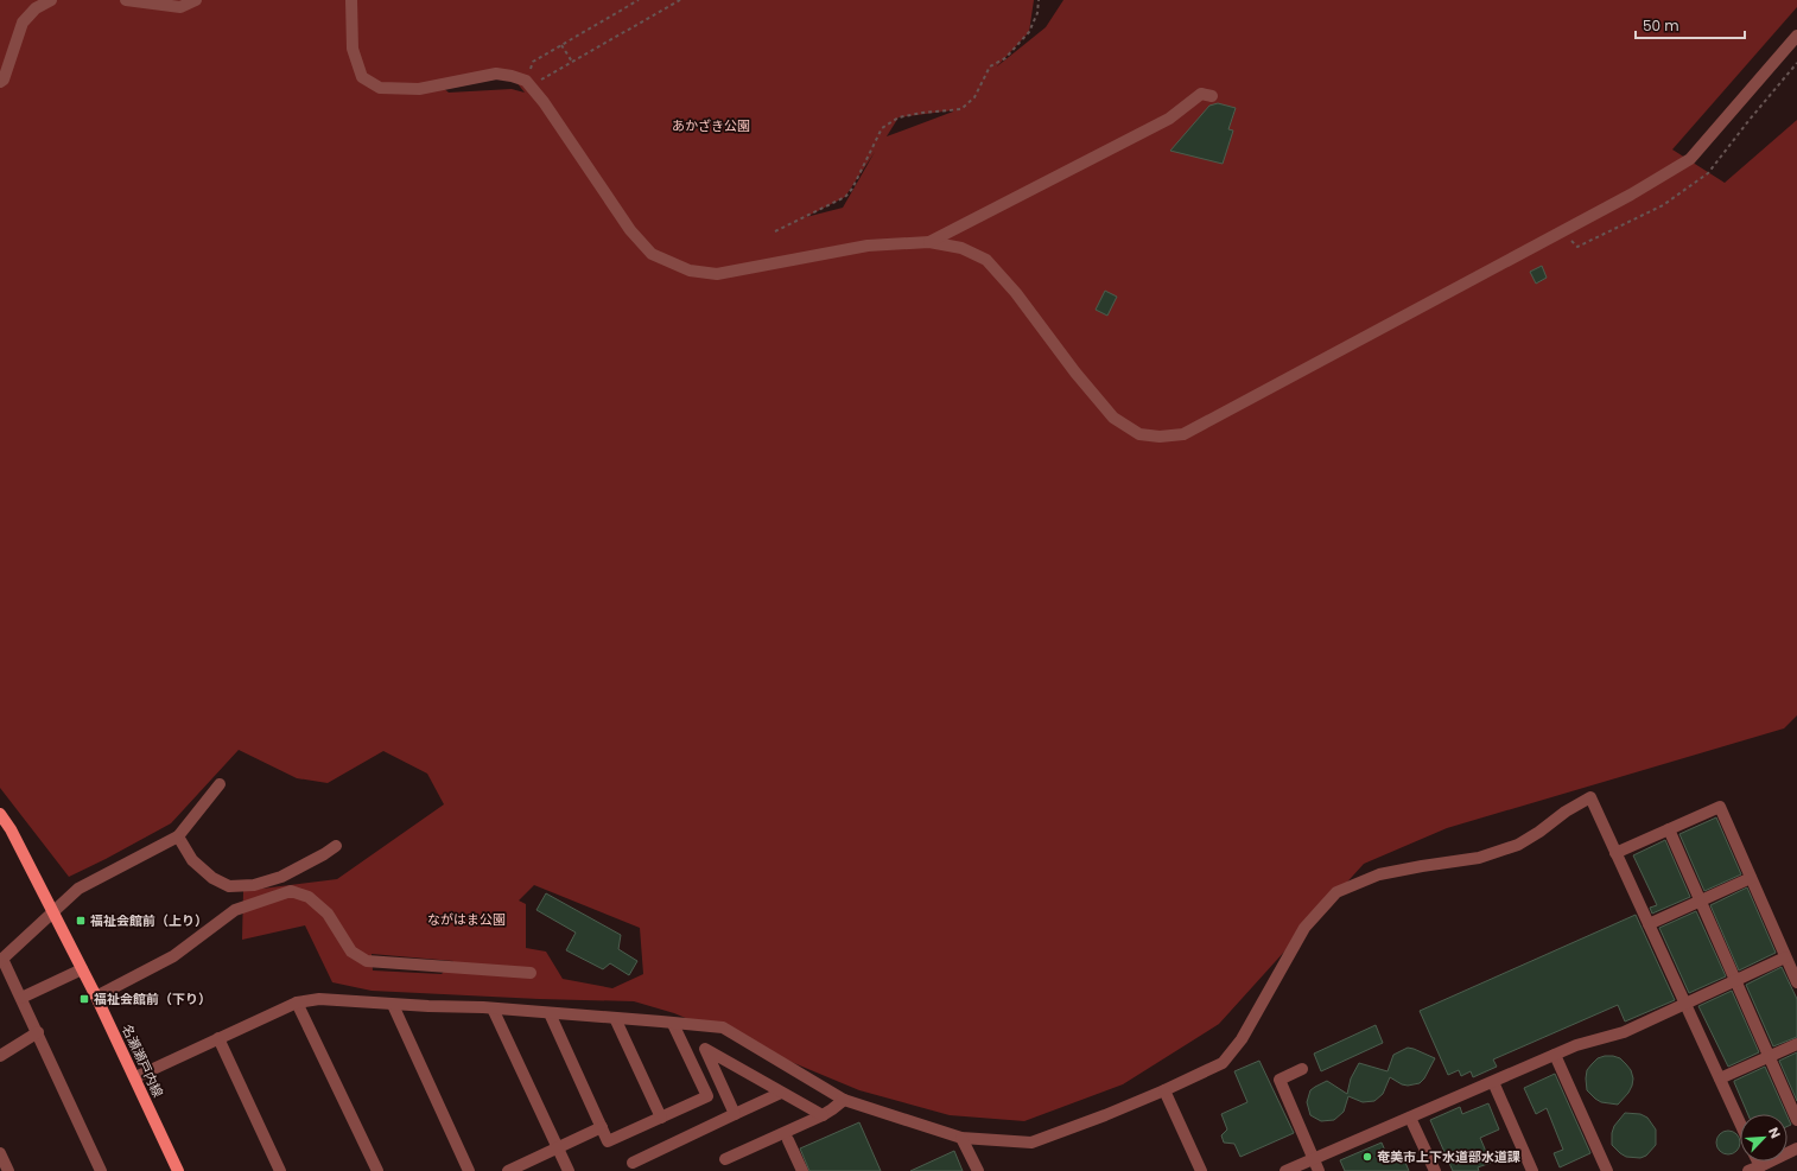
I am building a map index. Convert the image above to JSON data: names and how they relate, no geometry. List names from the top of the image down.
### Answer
{
  "streets": {
    "main road": ["名瀬瀬戸内線"]
  },
  "parks": ["あかざき公園", "ながはま公園"],
  "places": {
    "transit": ["福祉会館前（上り）", "福祉会館前（下り）"],
    "other": ["奄美市上下水道部水道課"]
  },
  "scale_bar": "50 m",
  "north": "top right"
}
